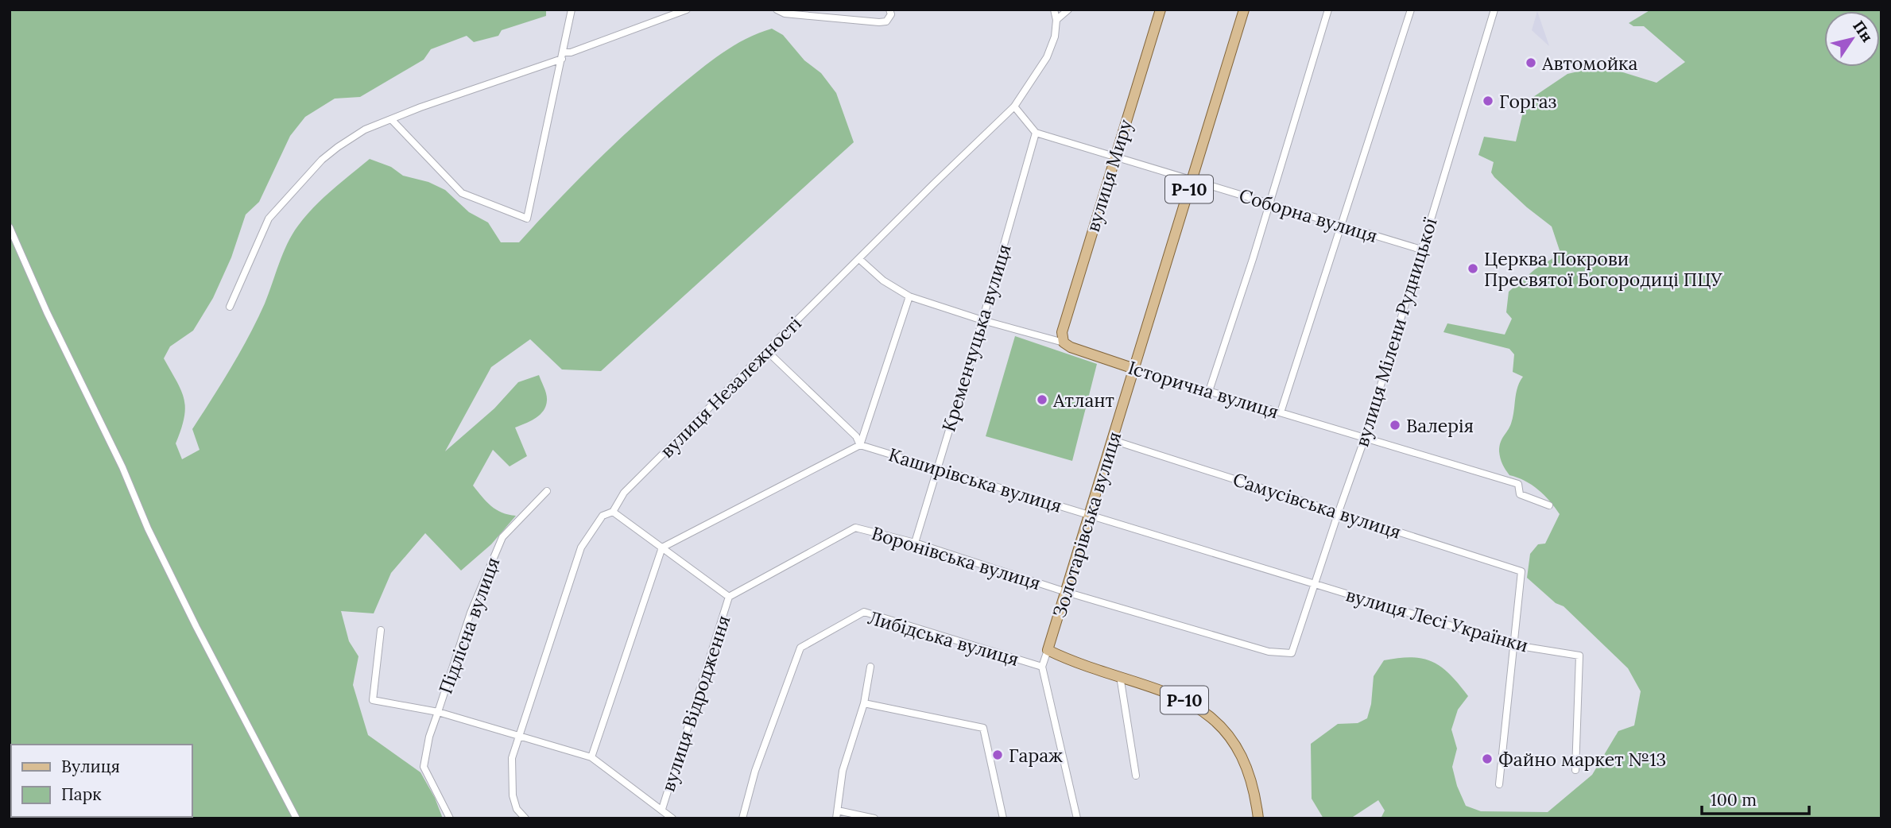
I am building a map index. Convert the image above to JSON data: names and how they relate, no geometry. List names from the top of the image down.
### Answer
{
  "streets": {
    "main road": [
      "вулиця Миру",
      "Р-10",
      "Історична вулиця",
      "Золотарівська вулиця"
    ],
    "street": [
      "Соборна вулиця",
      "вулиця Мілени Рудницької",
      "Кременчуцька вулиця",
      "вулиця Незалежності",
      "Каширівська вулиця",
      "Самусівська вулиця",
      "Воронівська вулиця",
      "вулиця Лесі Українки",
      "Підлісна вулиця",
      "Либідська вулиця",
      "вулиця Відродження"
    ]
  },
  "crossings": [
    ["вулиця Миру", "Соборна вулиця"],
    ["вулиця Миру", "Історична вулиця"],
    ["Р-10", "Золотарівська вулиця"],
    ["Соборна вулиця", "вулиця Мілени Рудницької"],
    ["Соборна вулиця", "Кременчуцька вулиця"],
    ["Соборна вулиця", "Золотарівська вулиця"],
    ["вулиця Мілени Рудницької", "Історична вулиця"],
    ["вулиця Мілени Рудницької", "Каширівська вулиця"],
    ["вулиця Мілени Рудницької", "Самусівська вулиця"],
    ["вулиця Мілени Рудницької", "Воронівська вулиця"],
    ["вулиця Мілени Рудницької", "вулиця Лесі Українки"],
    ["Кременчуцька вулиця", "Історична вулиця"],
    ["Кременчуцька вулиця", "Каширівська вулиця"],
    ["Кременчуцька вулиця", "Воронівська вулиця"],
    ["вулиця Незалежності", "Історична вулиця"],
    ["Історична вулиця", "Золотарівська вулиця"],
    ["Каширівська вулиця", "Золотарівська вулиця"],
    ["Каширівська вулиця", "вулиця Лесі Українки"],
    ["Самусівська вулиця", "Золотарівська вулиця"],
    ["Самусівська вулиця", "вулиця Лесі Українки"],
    ["Золотарівська вулиця", "Воронівська вулиця"],
    ["Золотарівська вулиця", "Либідська вулиця"],
    ["Воронівська вулиця", "вулиця Відродження"]
  ],
  "places": [
    "Автомойка",
    "Горгаз",
    "Церква Покрови Пресвятої Богородиці ПЦУ",
    "Атлант",
    "Валерія",
    "Гараж",
    "Файно маркет №13"
  ],
  "legend": ["Вулиця", "Парк"],
  "scale_bar": "100 m",
  "north": "top right"
}
